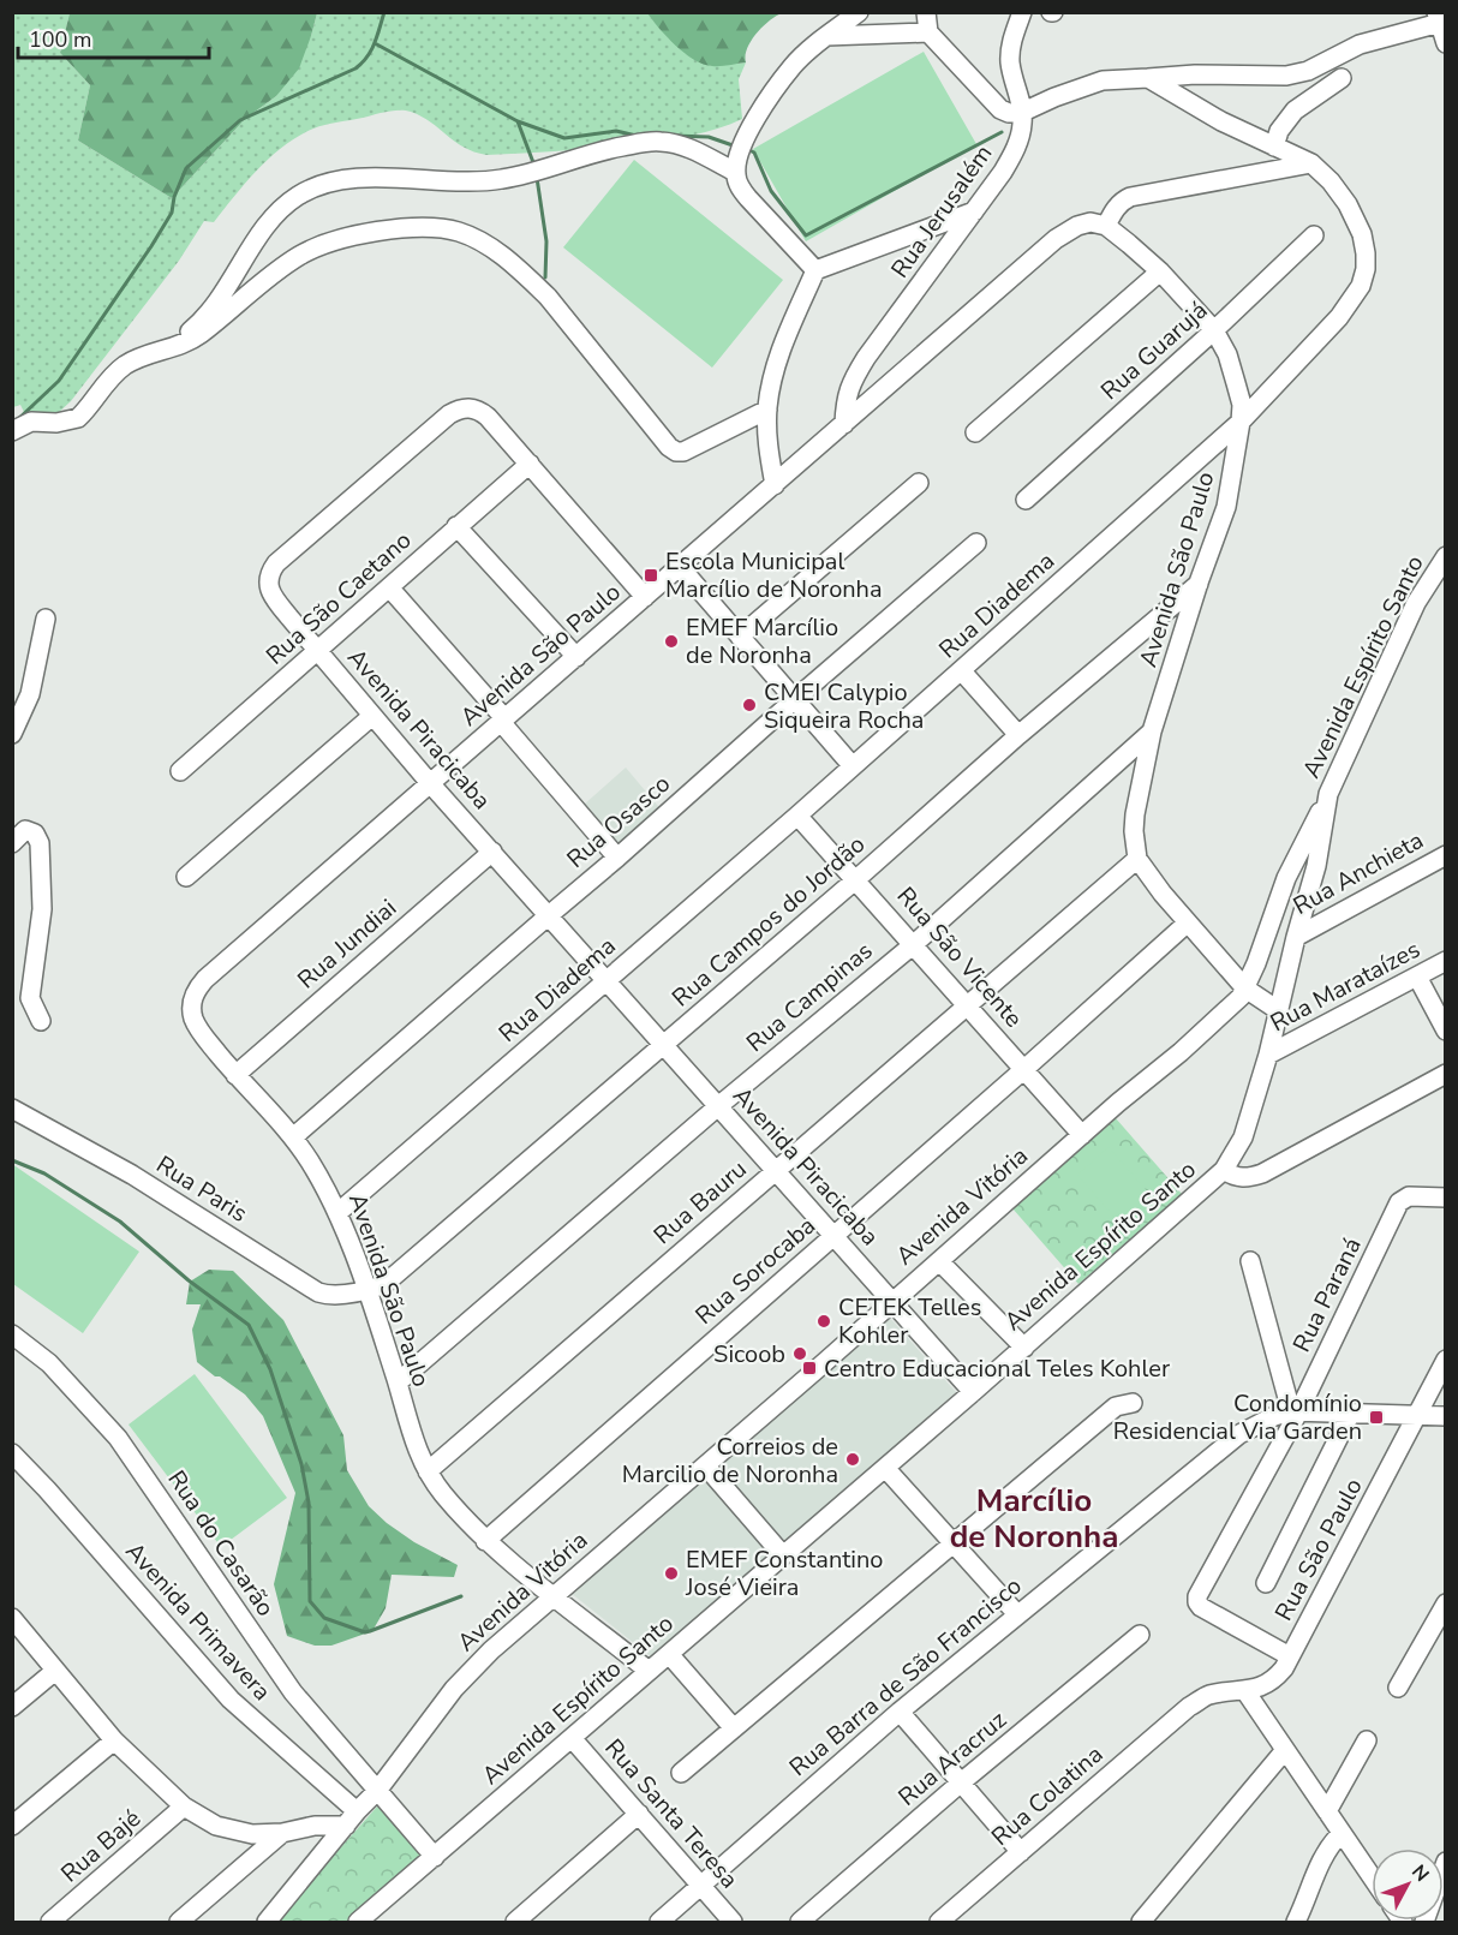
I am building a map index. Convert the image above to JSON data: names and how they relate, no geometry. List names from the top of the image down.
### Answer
{
  "streets": {
    "street": [
      "Rua Jerusalém",
      "Rua Guarujá",
      "Avenida São Paulo",
      "Rua São Caetano",
      "Rua Diadema",
      "Avenida Espírito Santo",
      "Avenida Piracicaba",
      "Rua Osasco",
      "Rua Anchieta",
      "Rua Campos do Jordão",
      "Rua Jundiai",
      "Rua São Vicente",
      "Rua Marataízes",
      "Rua Campinas",
      "Rua Paris",
      "Rua Bauru",
      "Avenida Vitória",
      "Rua Sorocaba",
      "Rua Paraná",
      "Rua do Casarão",
      "Rua São Paulo",
      "Avenida Primavera",
      "Rua Barra de São Francisco",
      "Rua Aracruz",
      "Rua Colatina",
      "Rua Santa Teresa",
      "Rua Bajé"
    ]
  },
  "crossings": [
    ["Rua Jerusalém", "Avenida São Paulo"],
    ["Rua Guarujá", "Avenida São Paulo"],
    ["Avenida São Paulo", "Rua Diadema"],
    ["Avenida São Paulo", "Avenida Espírito Santo"],
    ["Avenida São Paulo", "Avenida Piracicaba"],
    ["Avenida São Paulo", "Rua Osasco"],
    ["Avenida São Paulo", "Rua Campos do Jordão"],
    ["Avenida São Paulo", "Rua Jundiai"],
    ["Avenida São Paulo", "Rua Campinas"],
    ["Avenida São Paulo", "Rua Paris"],
    ["Avenida São Paulo", "Rua Bauru"],
    ["Avenida São Paulo", "Avenida Vitória"],
    ["Avenida São Paulo", "Rua Sorocaba"],
    ["Rua São Caetano", "Avenida Piracicaba"],
    ["Rua Diadema", "Avenida Piracicaba"],
    ["Rua Diadema", "Rua São Vicente"],
    ["Avenida Espírito Santo", "Avenida Piracicaba"],
    ["Avenida Espírito Santo", "Rua Anchieta"],
    ["Avenida Espírito Santo", "Rua Marataízes"],
    ["Avenida Espírito Santo", "Avenida Vitória"],
    ["Avenida Espírito Santo", "Rua Santa Teresa"],
    ["Avenida Piracicaba", "Rua Osasco"],
    ["Avenida Piracicaba", "Rua Campos do Jordão"],
    ["Avenida Piracicaba", "Rua Jundiai"],
    ["Avenida Piracicaba", "Rua Campinas"],
    ["Avenida Piracicaba", "Rua Bauru"],
    ["Avenida Piracicaba", "Avenida Vitória"],
    ["Avenida Piracicaba", "Rua Sorocaba"],
    ["Rua Campos do Jordão", "Rua São Vicente"],
    ["Rua Campos do Jordão", "Rua Paris"],
    ["Rua São Vicente", "Rua Campinas"],
    ["Rua São Vicente", "Rua Bauru"],
    ["Rua São Vicente", "Avenida Vitória"],
    ["Rua São Vicente", "Rua Sorocaba"],
    ["Avenida Vitória", "Rua do Casarão"],
    ["Avenida Vitória", "Avenida Primavera"],
    ["Rua Paraná", "Rua São Paulo"],
    ["Rua Paraná", "Rua Barra de São Francisco"],
    ["Rua São Paulo", "Rua Colatina"],
    ["Rua Barra de São Francisco", "Rua Santa Teresa"]
  ],
  "districts": ["Marcílio de Noronha"],
  "places": {
    "transit": ["Escola Municipal Marcílio de Noronha", "Centro Educacional Teles Kohler", "Condomínio Residencial Via Garden"],
    "other": [
      "EMEF Marcílio de Noronha",
      "CMEI Calypio Siqueira Rocha",
      "CETEK Telles Kohler",
      "Sicoob",
      "Correios de Marcilio de Noronha",
      "EMEF Constantino José Vieira"
    ]
  },
  "scale_bar": "100 m",
  "north": "top right"
}
